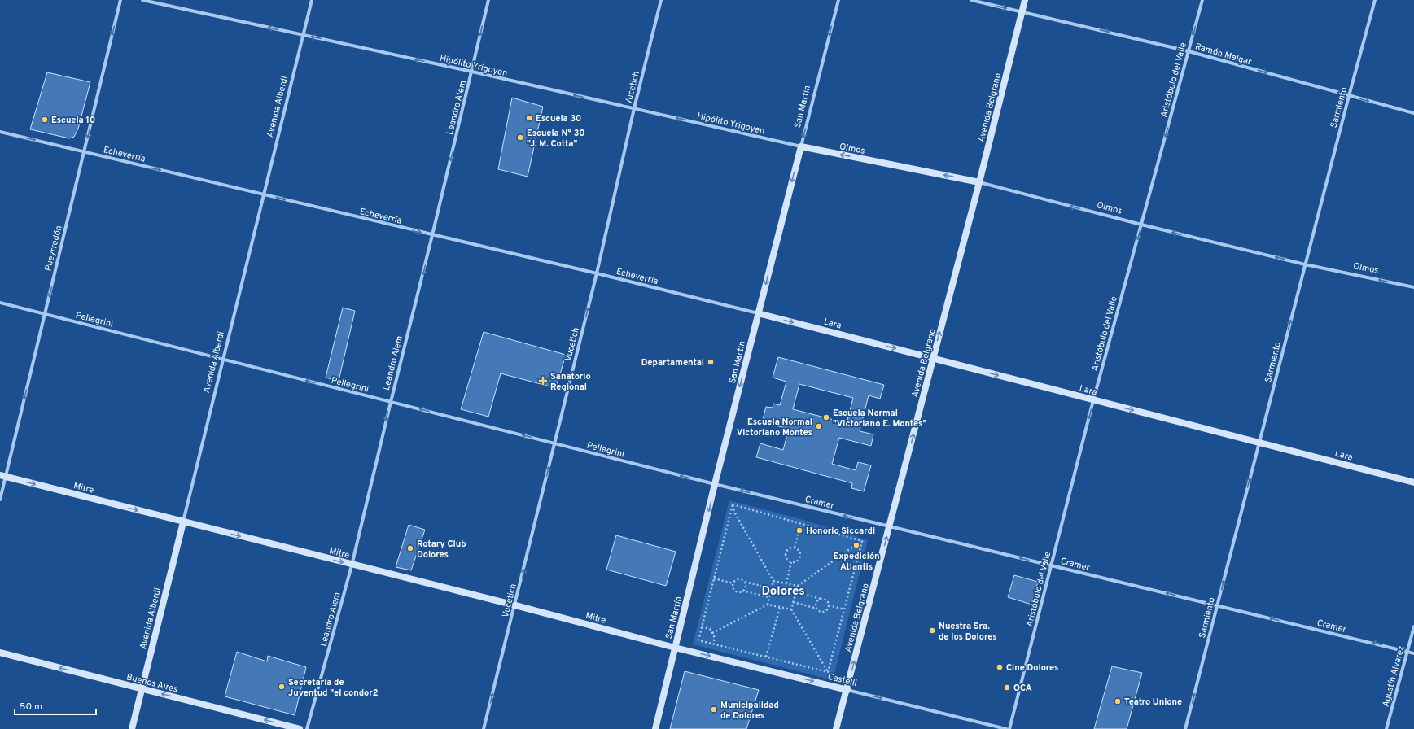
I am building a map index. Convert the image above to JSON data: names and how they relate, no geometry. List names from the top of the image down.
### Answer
{
  "streets": {
    "main road": [
      "Avenida Alberdi",
      "San Martín",
      "Avenida Belgrano",
      "Olmos",
      "Lara",
      "Mitre",
      "Castelli",
      "Buenos Aires"
    ],
    "street": [
      "Ramón Melgar",
      "Hipólito Yrigoyen",
      "Aristóbulo del Valle",
      "Vucetich",
      "Leandro Alem",
      "Sarmiento",
      "Echeverría",
      "Pueyrredón",
      "Pellegrini",
      "Cramer",
      "Agustín Álvarez"
    ]
  },
  "crossings": [
    ["Ramón Melgar", "Aristóbulo del Valle"],
    ["Ramón Melgar", "Avenida Belgrano"],
    ["Ramón Melgar", "Sarmiento"],
    ["Hipólito Yrigoyen", "Vucetich"],
    ["Hipólito Yrigoyen", "Avenida Alberdi"],
    ["Hipólito Yrigoyen", "San Martín"],
    ["Hipólito Yrigoyen", "Leandro Alem"],
    ["Hipólito Yrigoyen", "Olmos"],
    ["Aristóbulo del Valle", "Olmos"],
    ["Aristóbulo del Valle", "Lara"],
    ["Aristóbulo del Valle", "Cramer"],
    ["Vucetich", "Echeverría"],
    ["Vucetich", "Pellegrini"],
    ["Vucetich", "Mitre"],
    ["Avenida Alberdi", "Echeverría"],
    ["Avenida Alberdi", "Pellegrini"],
    ["Avenida Alberdi", "Mitre"],
    ["Avenida Alberdi", "Buenos Aires"],
    ["San Martín", "Olmos"],
    ["San Martín", "Echeverría"],
    ["San Martín", "Pellegrini"],
    ["San Martín", "Lara"],
    ["San Martín", "Mitre"],
    ["San Martín", "Cramer"],
    ["San Martín", "Castelli"],
    ["Leandro Alem", "Echeverría"],
    ["Leandro Alem", "Pellegrini"],
    ["Leandro Alem", "Mitre"],
    ["Avenida Belgrano", "Olmos"],
    ["Avenida Belgrano", "Lara"],
    ["Avenida Belgrano", "Cramer"],
    ["Avenida Belgrano", "Castelli"],
    ["Sarmiento", "Olmos"],
    ["Sarmiento", "Lara"],
    ["Sarmiento", "Cramer"],
    ["Echeverría", "Pueyrredón"],
    ["Echeverría", "Lara"],
    ["Pueyrredón", "Pellegrini"],
    ["Pueyrredón", "Mitre"],
    ["Pellegrini", "Cramer"],
    ["Mitre", "Castelli"],
    ["Cramer", "Agustín Álvarez"]
  ],
  "one_way": [
    "Ramón Melgar",
    "Hipólito Yrigoyen",
    "Aristóbulo del Valle",
    "Vucetich",
    "San Martín",
    "Leandro Alem",
    "Avenida Belgrano",
    "Sarmiento",
    "Olmos",
    "Echeverría",
    "Pueyrredón",
    "Pellegrini",
    "Lara",
    "Mitre",
    "Cramer",
    "Castelli",
    "Buenos Aires"
  ],
  "districts": ["Dolores"],
  "places": {
    "other": [
      "Escuela 30",
      "Escuela 10",
      "Escuela N° 30 \"J. M. Cotta\"",
      "Departamental",
      "Escuela Normal \"Victoriano E. Montes\"",
      "Escuela Normal Victoriano Montes",
      "Honorio Siccardi",
      "Expedición Atlantis",
      "Rotary Club Dolores",
      "Nuestra Sra. de los Dolores",
      "Cine Dolores",
      "Secretaria de Juventud \"el condor2",
      "OCA",
      "Teatro Unione",
      "Municipalidad de Dolores"
    ],
    "health": ["Sanatorio Regional"]
  },
  "scale_bar": "50 m"
}
